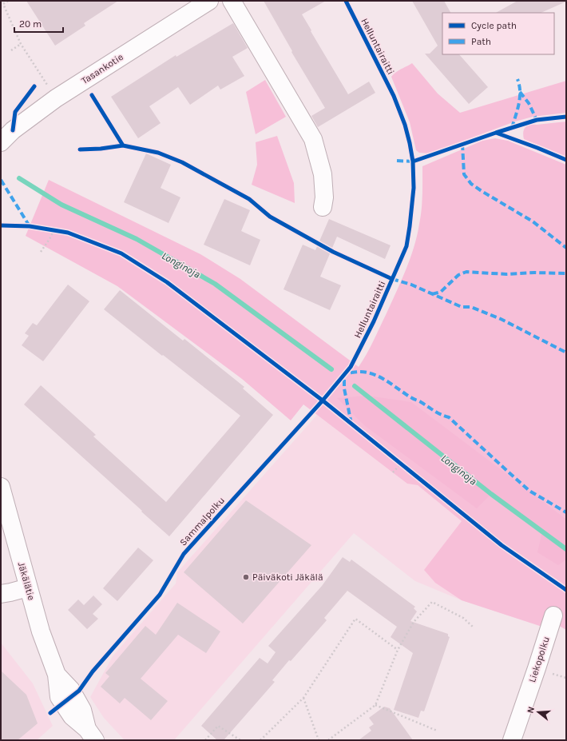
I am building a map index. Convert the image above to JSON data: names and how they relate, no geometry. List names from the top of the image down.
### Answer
{
  "streets": {
    "street": ["Tasankotie", "Jäkälätie", "Liekopolku"],
    "cycle path": ["Helluntairaitti"]
  },
  "water": ["Longinoja"],
  "places": ["Päiväkoti Jäkälä"],
  "legend": ["Cycle path", "Path"],
  "scale_bar": "20 m",
  "north": "left"
}
